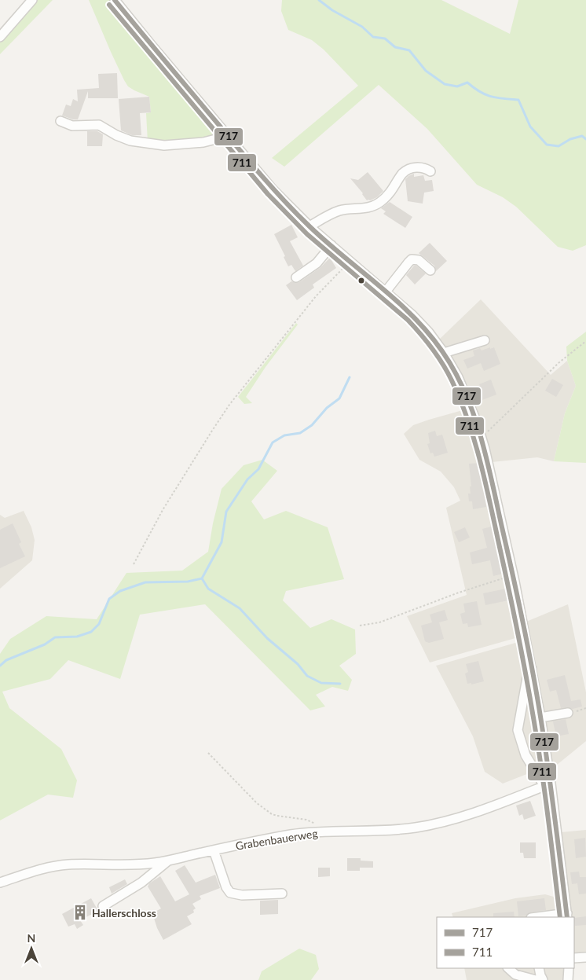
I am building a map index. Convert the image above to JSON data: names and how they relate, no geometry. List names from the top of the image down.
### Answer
{
  "streets": {
    "street": ["Grabenbauerweg"]
  },
  "places": {
    "building": ["Hallerschloss"]
  },
  "lines": ["transit line 717", "transit line 711"],
  "legend": ["717", "711"],
  "north": "top"
}
